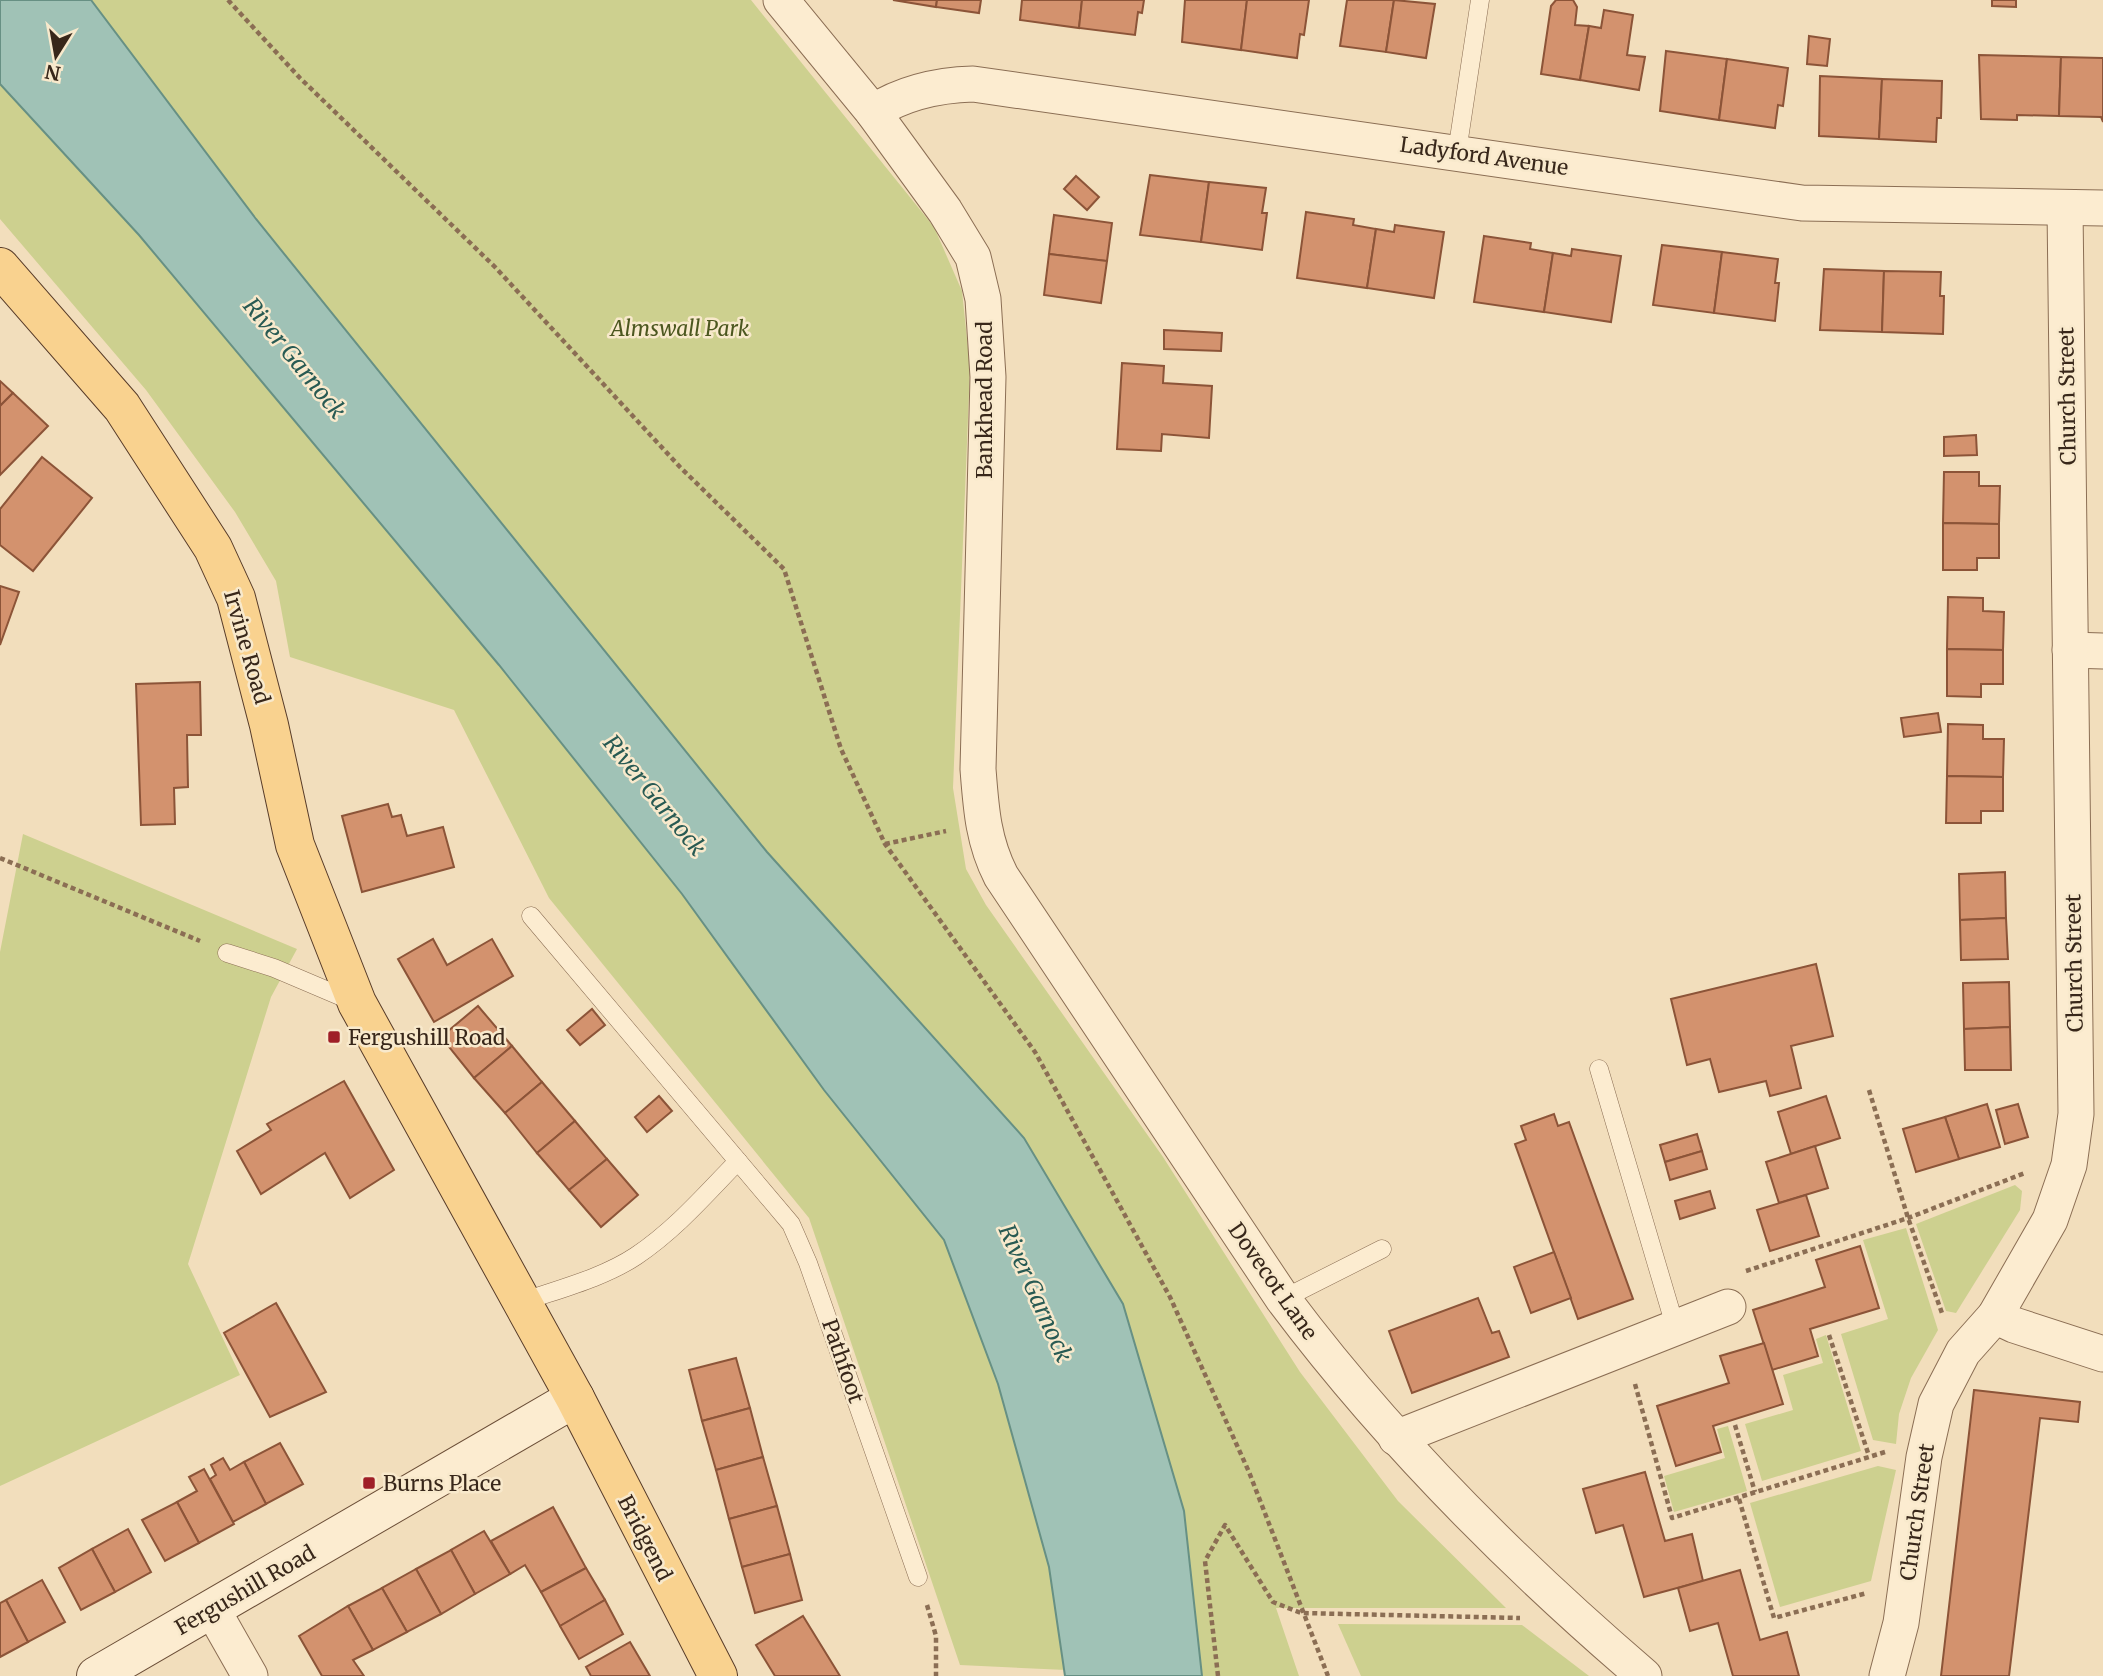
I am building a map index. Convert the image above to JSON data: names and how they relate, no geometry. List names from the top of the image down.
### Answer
{
  "streets": {
    "main road": ["Irvine Road", "Bridgend", "Fergushill Road"],
    "street": [
      "Ladyford Avenue",
      "Church Street",
      "Bankhead Road",
      "Dovecot Lane"
    ],
    "lane": ["Pathfoot"]
  },
  "crossings": [
    ["Ladyford Avenue", "Church Street"],
    ["Ladyford Avenue", "Bankhead Road"],
    ["Bankhead Road", "Dovecot Lane"],
    ["Bridgend", "Fergushill Road"]
  ],
  "water": ["River Garnock"],
  "parks": ["Almswall Park"],
  "places": {
    "transit": ["Fergushill Road", "Burns Place"]
  },
  "north": "bottom"
}
